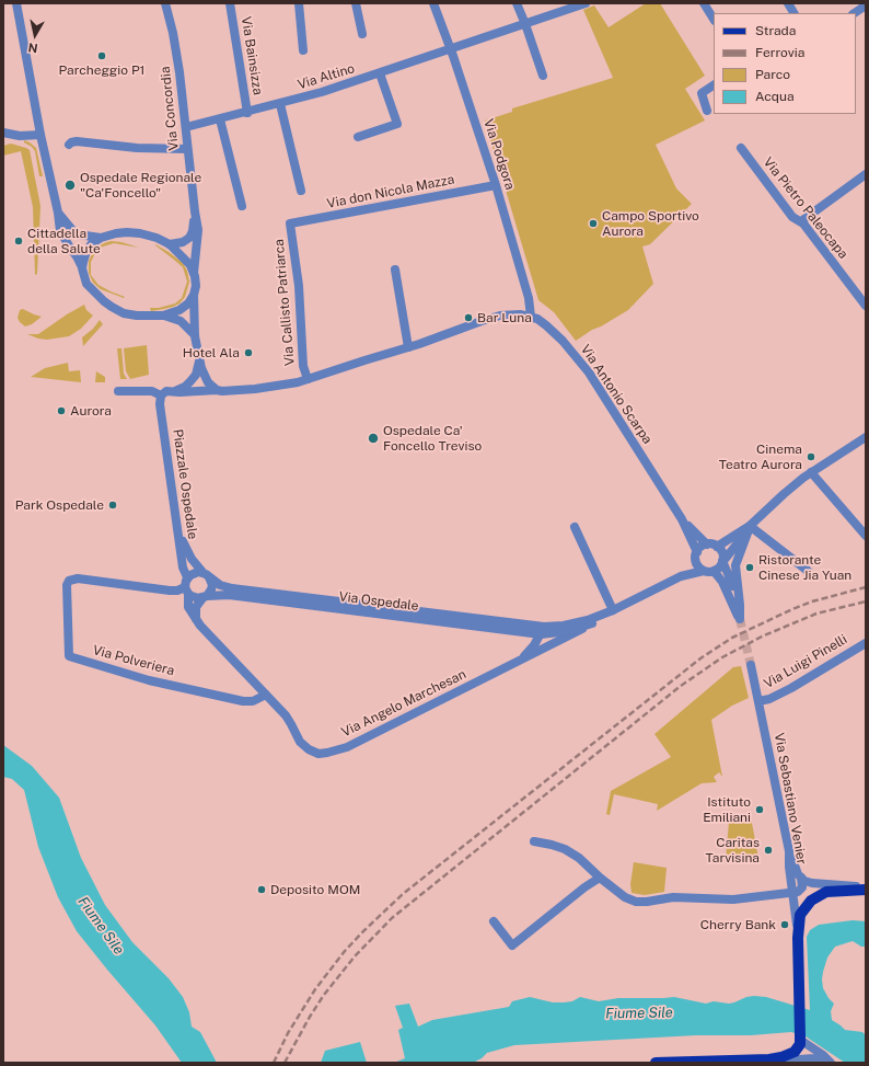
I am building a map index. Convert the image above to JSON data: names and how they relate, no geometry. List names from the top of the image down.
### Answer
{
  "streets": {
    "street": [
      "Via Bainsizza",
      "Via Altino",
      "Via Concordia",
      "Via Podgora",
      "Via don Nicola Mazza",
      "Via Pietro Paleocapa",
      "Via Callisto Patriarca",
      "Via Antonio Scarpa",
      "Piazzale Ospedale",
      "Via Ospedale",
      "Via Polveriera",
      "Via Luigi Pinelli",
      "Via Angelo Marchesan",
      "Via Sebastiano Venier"
    ]
  },
  "crossings": [
    ["Via Bainsizza", "Via Altino"],
    ["Via Altino", "Via Concordia"],
    ["Via Altino", "Via Podgora"],
    ["Via Podgora", "Via don Nicola Mazza"],
    ["Via Podgora", "Via Antonio Scarpa"],
    ["Via don Nicola Mazza", "Via Callisto Patriarca"],
    ["Via Callisto Patriarca", "Via Antonio Scarpa"],
    ["Piazzale Ospedale", "Via Ospedale"],
    ["Piazzale Ospedale", "Via Polveriera"],
    ["Via Ospedale", "Via Polveriera"],
    ["Via Ospedale", "Via Angelo Marchesan"],
    ["Via Polveriera", "Via Angelo Marchesan"],
    ["Via Luigi Pinelli", "Via Sebastiano Venier"]
  ],
  "water": ["Fiume Sile"],
  "places": [
    "Parcheggio P1",
    "Ospedale Regionale \"Ca'Foncello\"",
    "Campo Sportivo Aurora",
    "Cittadella della Salute",
    "Bar Luna",
    "Hotel Ala",
    "Aurora",
    "Ospedale Ca' Foncello Treviso",
    "Cinema Teatro Aurora",
    "Park Ospedale",
    "Ristorante Cinese Jia Yuan",
    "Istituto Emiliani",
    "Caritas Tarvisina",
    "Deposito MOM",
    "Cherry Bank"
  ],
  "legend": [
    "Strada",
    "Ferrovia",
    "Parco",
    "Acqua"
  ],
  "north": "bottom"
}
